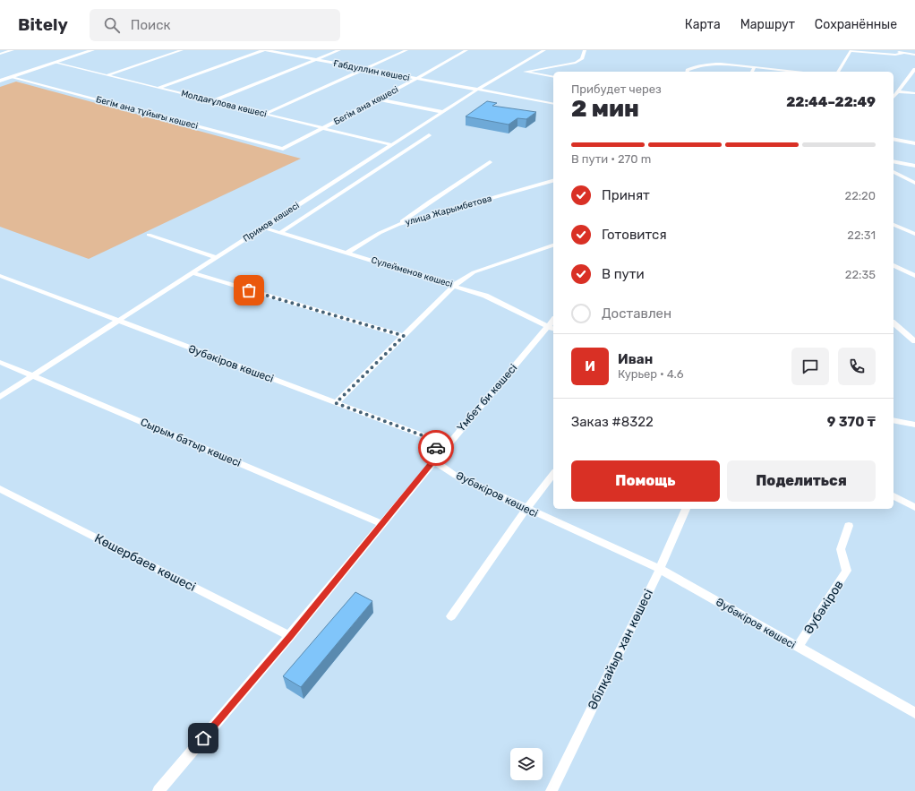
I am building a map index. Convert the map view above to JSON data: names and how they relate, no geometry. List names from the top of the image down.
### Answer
{
  "streets": {
    "street": [
      "Ғабдуллин көшесі",
      "Молдағұлова көшесі",
      "Бегім ана көшесі",
      "Бегім ана тұйығы көшесі",
      "улица Жарымбетова",
      "Примов көшесі",
      "Сүлейменов көшесі",
      "Әубәкіров көшесі",
      "Үмбет би көшесі",
      "Сырым батыр көшесі",
      "Көшербаев көшесі",
      "Әубәкіров",
      "Әбілқайыр хан көшесі"
    ]
  },
  "crossings": [
    ["Ғабдуллин көшесі", "Бегім ана көшесі"],
    ["Ғабдуллин көшесі", "Примов көшесі"],
    ["Молдағұлова көшесі", "Бегім ана көшесі"],
    ["Молдағұлова көшесі", "Примов көшесі"],
    ["Бегім ана көшесі", "Бегім ана тұйығы көшесі"],
    ["улица Жарымбетова", "Сүлейменов көшесі"],
    ["Примов көшесі", "Сүлейменов көшесі"],
    ["Примов көшесі", "Әубәкіров көшесі"],
    ["Примов көшесі", "Сырым батыр көшесі"],
    ["Сүлейменов көшесі", "Үмбет би көшесі"],
    ["Әубәкіров көшесі", "Үмбет би көшесі"],
    ["Әубәкіров көшесі", "Әубәкіров"],
    ["Әубәкіров көшесі", "Әбілқайыр хан көшесі"],
    ["Үмбет би көшесі", "Сырым батыр көшесі"],
    ["Үмбет би көшесі", "Көшербаев көшесі"]
  ],
  "page": {
    "header": "Bitely",
    "search": "Поиск",
    "nav": ["Карта", "Маршрут", "Сохранённые"],
    "heading": ["2 мин", "Прибудет через", "22:44–22:49"],
    "panel": [
      "Иван",
      "Курьер · 4.6",
      "Заказ #8322",
      "9 370 ₸"
    ],
    "bar": "В пути · 270 m",
    "list": [
      ["Принят", "22:20"],
      ["Готовится", "22:31"],
      ["В пути", "22:35"],
      "Доставлен"
    ],
    "round": "И",
    "buttons": ["Помощь", "Поделиться"]
  }
}
